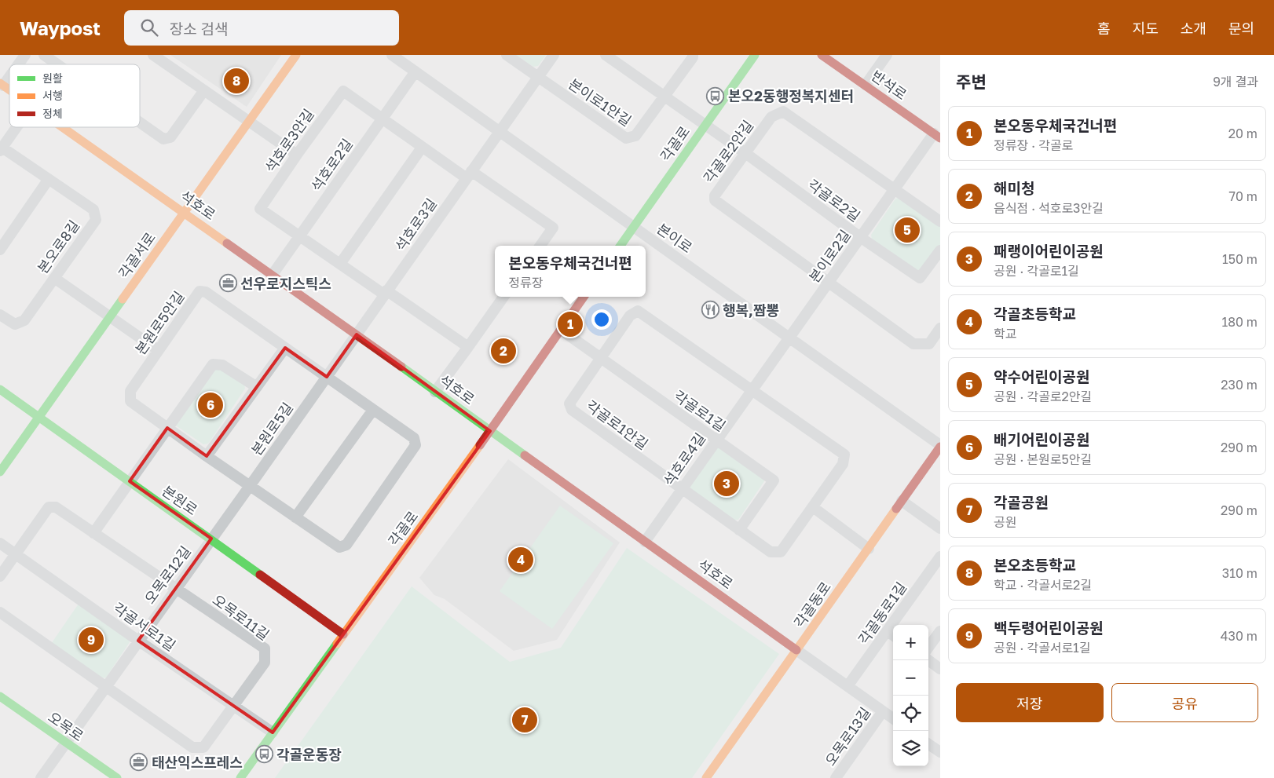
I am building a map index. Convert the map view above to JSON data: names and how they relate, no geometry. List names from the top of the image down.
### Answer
{
  "streets": {
    "street": [
      "반석로",
      "본이로1안길",
      "석호로3안길",
      "각골로",
      "각골로2안길",
      "석호로2길",
      "각골로2길",
      "석호로",
      "석호로3길",
      "본이로",
      "본오로8길",
      "각골서로",
      "본이로2길",
      "본원로5안길",
      "각골로1길",
      "각골로1안길",
      "본원로5길",
      "석호로4길",
      "본원로",
      "오목로12길",
      "각골동로",
      "각골동로1길",
      "오목로11길",
      "각골서로1길",
      "오목로",
      "오목로13길"
    ]
  },
  "crossings": [
    ["반석로", "본이로2길"],
    ["본이로1안길", "각골로2길"],
    ["본이로1안길", "석호로3길"],
    ["석호로3안길", "석호로2길"],
    ["석호로3안길", "석호로3길"],
    ["각골로", "각골로2길"],
    ["각골로", "석호로"],
    ["각골로", "본이로"],
    ["각골로", "각골로1길"],
    ["각골로", "본원로"],
    ["각골로", "각골서로1길"],
    ["각골로2안길", "각골로2길"],
    ["각골로2안길", "본이로2길"],
    ["석호로2길", "석호로"],
    ["석호로2길", "본이로"],
    ["각골로2길", "본이로2길"],
    ["석호로", "석호로3길"],
    ["석호로", "각골서로"],
    ["석호로", "본원로5길"],
    ["석호로", "석호로4길"],
    ["석호로", "각골동로"],
    ["석호로", "각골동로1길"],
    ["석호로", "오목로13길"],
    ["석호로3길", "본이로"],
    ["석호로3길", "본원로5길"],
    ["본이로", "본이로2길"],
    ["본이로", "석호로4길"],
    ["본이로", "각골동로"],
    ["각골서로", "본원로"],
    ["본이로2길", "석호로4길"],
    ["본원로5안길", "본원로5길"],
    ["각골로1길", "각골로1안길"],
    ["각골로1길", "석호로4길"],
    ["각골로1안길", "석호로4길"],
    ["본원로5길", "본원로"],
    ["본원로5길", "오목로12길"],
    ["본원로", "오목로12길"],
    ["오목로12길", "오목로11길"],
    ["오목로12길", "각골서로1길"],
    ["오목로12길", "오목로"],
    ["오목로11길", "각골서로1길"]
  ],
  "places": {
    "bus stop": ["본오2동행정복지센터", "각골운동장"],
    "office": ["선우로지스틱스", "태산익스프레스"],
    "restaurant": ["행복,짬뽕"]
  },
  "legend": ["원활", "서행", "정체"],
  "page": {
    "header": "Waypost",
    "search": "장소 검색",
    "nav": [
      "홈",
      "지도",
      "소개",
      "문의"
    ],
    "heading": ["주변", "9개 결과"],
    "pins": [
      "8",
      "5",
      "1",
      "2",
      "6",
      "3",
      "4",
      "9",
      "7"
    ],
    "list": [
      {
        "mark": "1",
        "name": "본오동우체국건너편",
        "note": "정류장 · 각골로",
        "value": "20 m"
      },
      {
        "mark": "2",
        "name": "해미청",
        "note": "음식점 · 석호로3안길",
        "value": "70 m"
      },
      {
        "mark": "3",
        "name": "패랭이어린이공원",
        "note": "공원 · 각골로1길",
        "value": "150 m"
      },
      {
        "mark": "4",
        "name": "각골초등학교",
        "note": "학교",
        "value": "180 m"
      },
      {
        "mark": "5",
        "name": "약수어린이공원",
        "note": "공원 · 각골로2안길",
        "value": "230 m"
      },
      {
        "mark": "6",
        "name": "배기어린이공원",
        "note": "공원 · 본원로5안길",
        "value": "290 m"
      },
      {
        "mark": "7",
        "name": "각골공원",
        "note": "공원",
        "value": "290 m"
      },
      {
        "mark": "8",
        "name": "본오초등학교",
        "note": "학교 · 각골서로2길",
        "value": "310 m"
      },
      {
        "mark": "9",
        "name": "백두령어린이공원",
        "note": "공원 · 각골서로1길",
        "value": "430 m"
      }
    ],
    "popup": ["본오동우체국건너편", "정류장"],
    "map_buttons": ["+", "−"],
    "buttons": ["저장", "공유"]
  }
}
